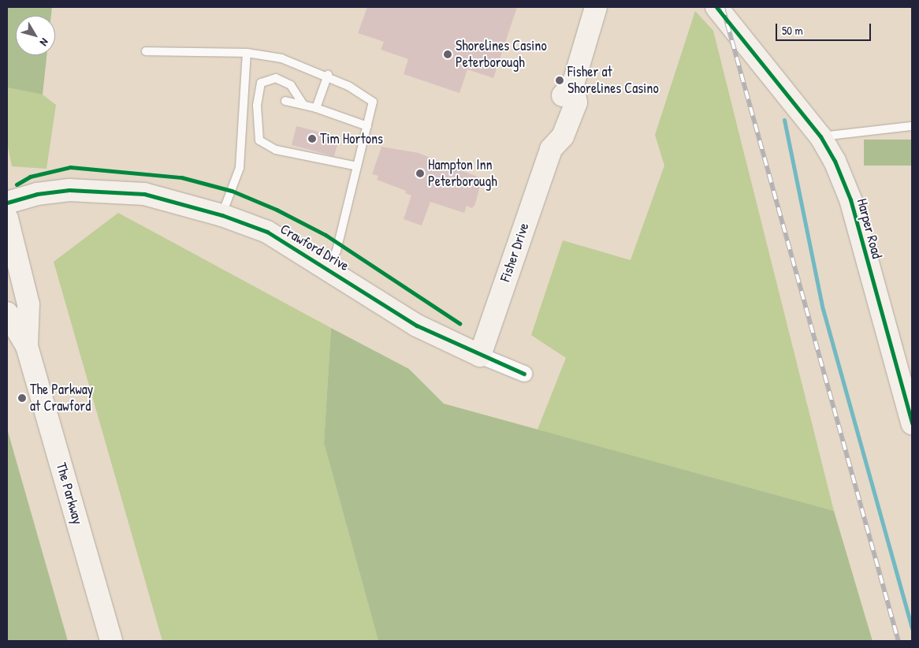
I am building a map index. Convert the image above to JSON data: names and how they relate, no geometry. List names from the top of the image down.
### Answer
{
  "streets": {
    "street": [
      "Harper Road",
      "Crawford Drive",
      "Fisher Drive",
      "The Parkway"
    ]
  },
  "crossings": [
    ["Crawford Drive", "Fisher Drive"]
  ],
  "places": [
    "Shorelines Casino Peterborough",
    "Fisher at Shorelines Casino",
    "Tim Hortons",
    "Hampton Inn Peterborough",
    "The Parkway at Crawford"
  ],
  "scale_bar": "50 m",
  "north": "bottom right"
}
